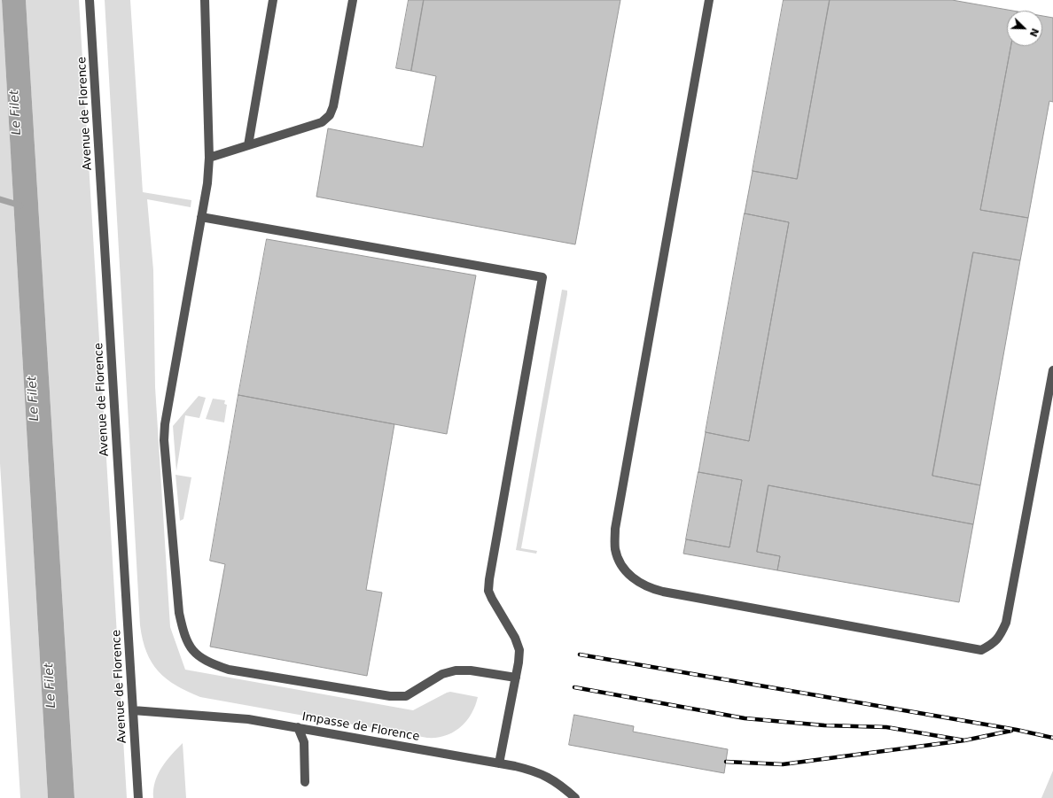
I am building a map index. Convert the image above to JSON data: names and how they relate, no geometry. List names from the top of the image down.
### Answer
{
  "streets": {
    "street": ["Avenue de Florence", "Impasse de Florence"]
  },
  "crossings": [
    ["Avenue de Florence", "Impasse de Florence"]
  ],
  "water": ["Le Filet"],
  "north": "bottom right"
}
